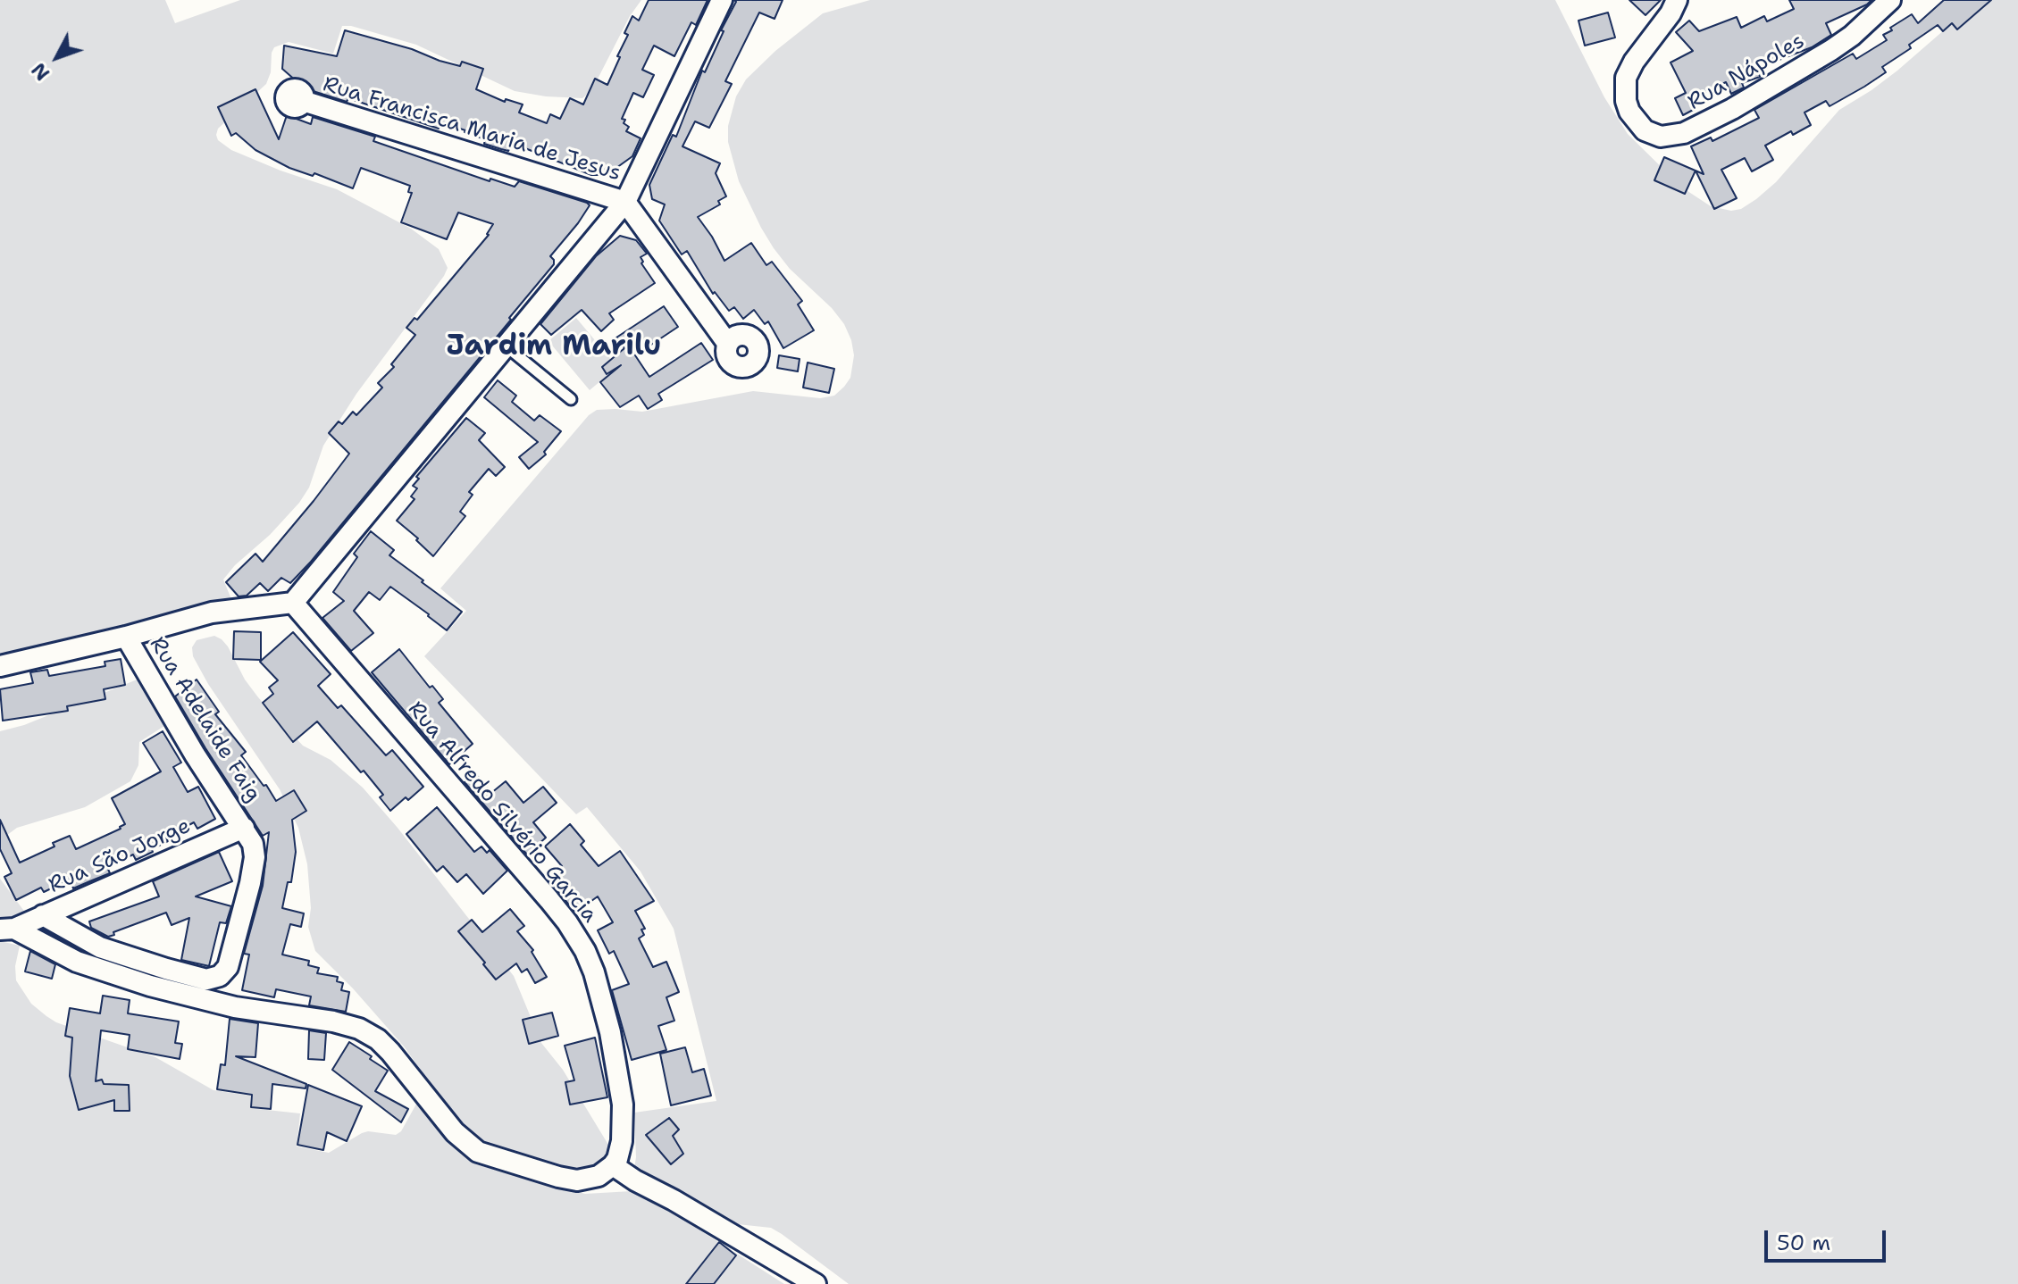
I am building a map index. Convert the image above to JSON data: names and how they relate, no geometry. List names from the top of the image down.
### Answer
{
  "streets": {
    "street": [
      "Rua Nápoles",
      "Rua Francisca Maria de Jesus",
      "Rua Adelaide Faig",
      "Rua Alfredo Silvério Garcia",
      "Rua São Jorge"
    ]
  },
  "crossings": [
    ["Rua Adelaide Faig", "Rua São Jorge"]
  ],
  "districts": ["Jardim Marilu"],
  "scale_bar": "50 m",
  "north": "bottom left"
}
